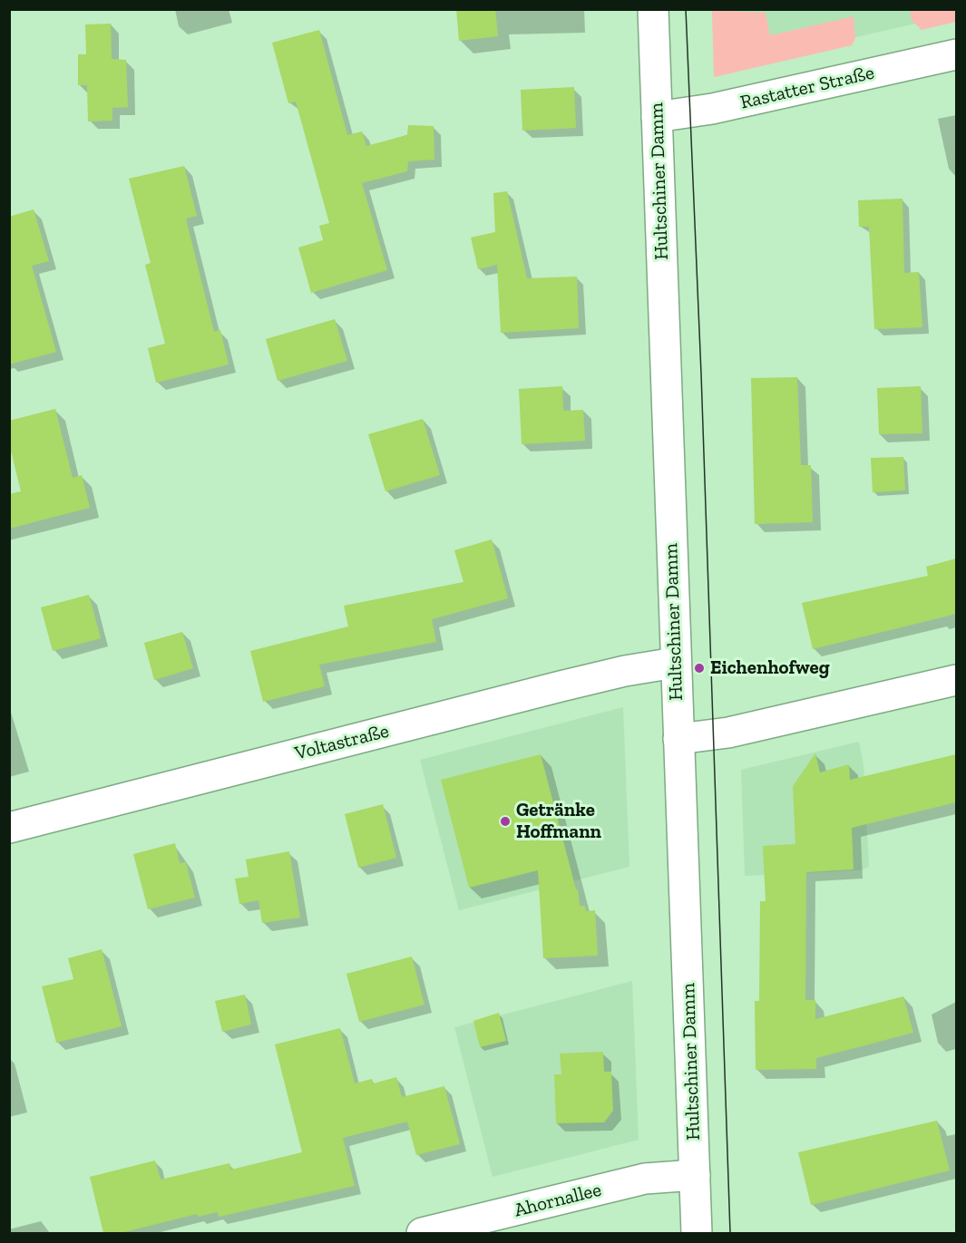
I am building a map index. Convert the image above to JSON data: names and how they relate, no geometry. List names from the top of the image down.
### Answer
{
  "streets": {
    "street": [
      "Rastatter Straße",
      "Hultschiner Damm",
      "Voltastraße",
      "Ahornallee"
    ]
  },
  "crossings": [
    ["Rastatter Straße", "Hultschiner Damm"],
    ["Hultschiner Damm", "Voltastraße"],
    ["Hultschiner Damm", "Ahornallee"]
  ],
  "places": ["Eichenhofweg", "Getränke Hoffmann"]
}
